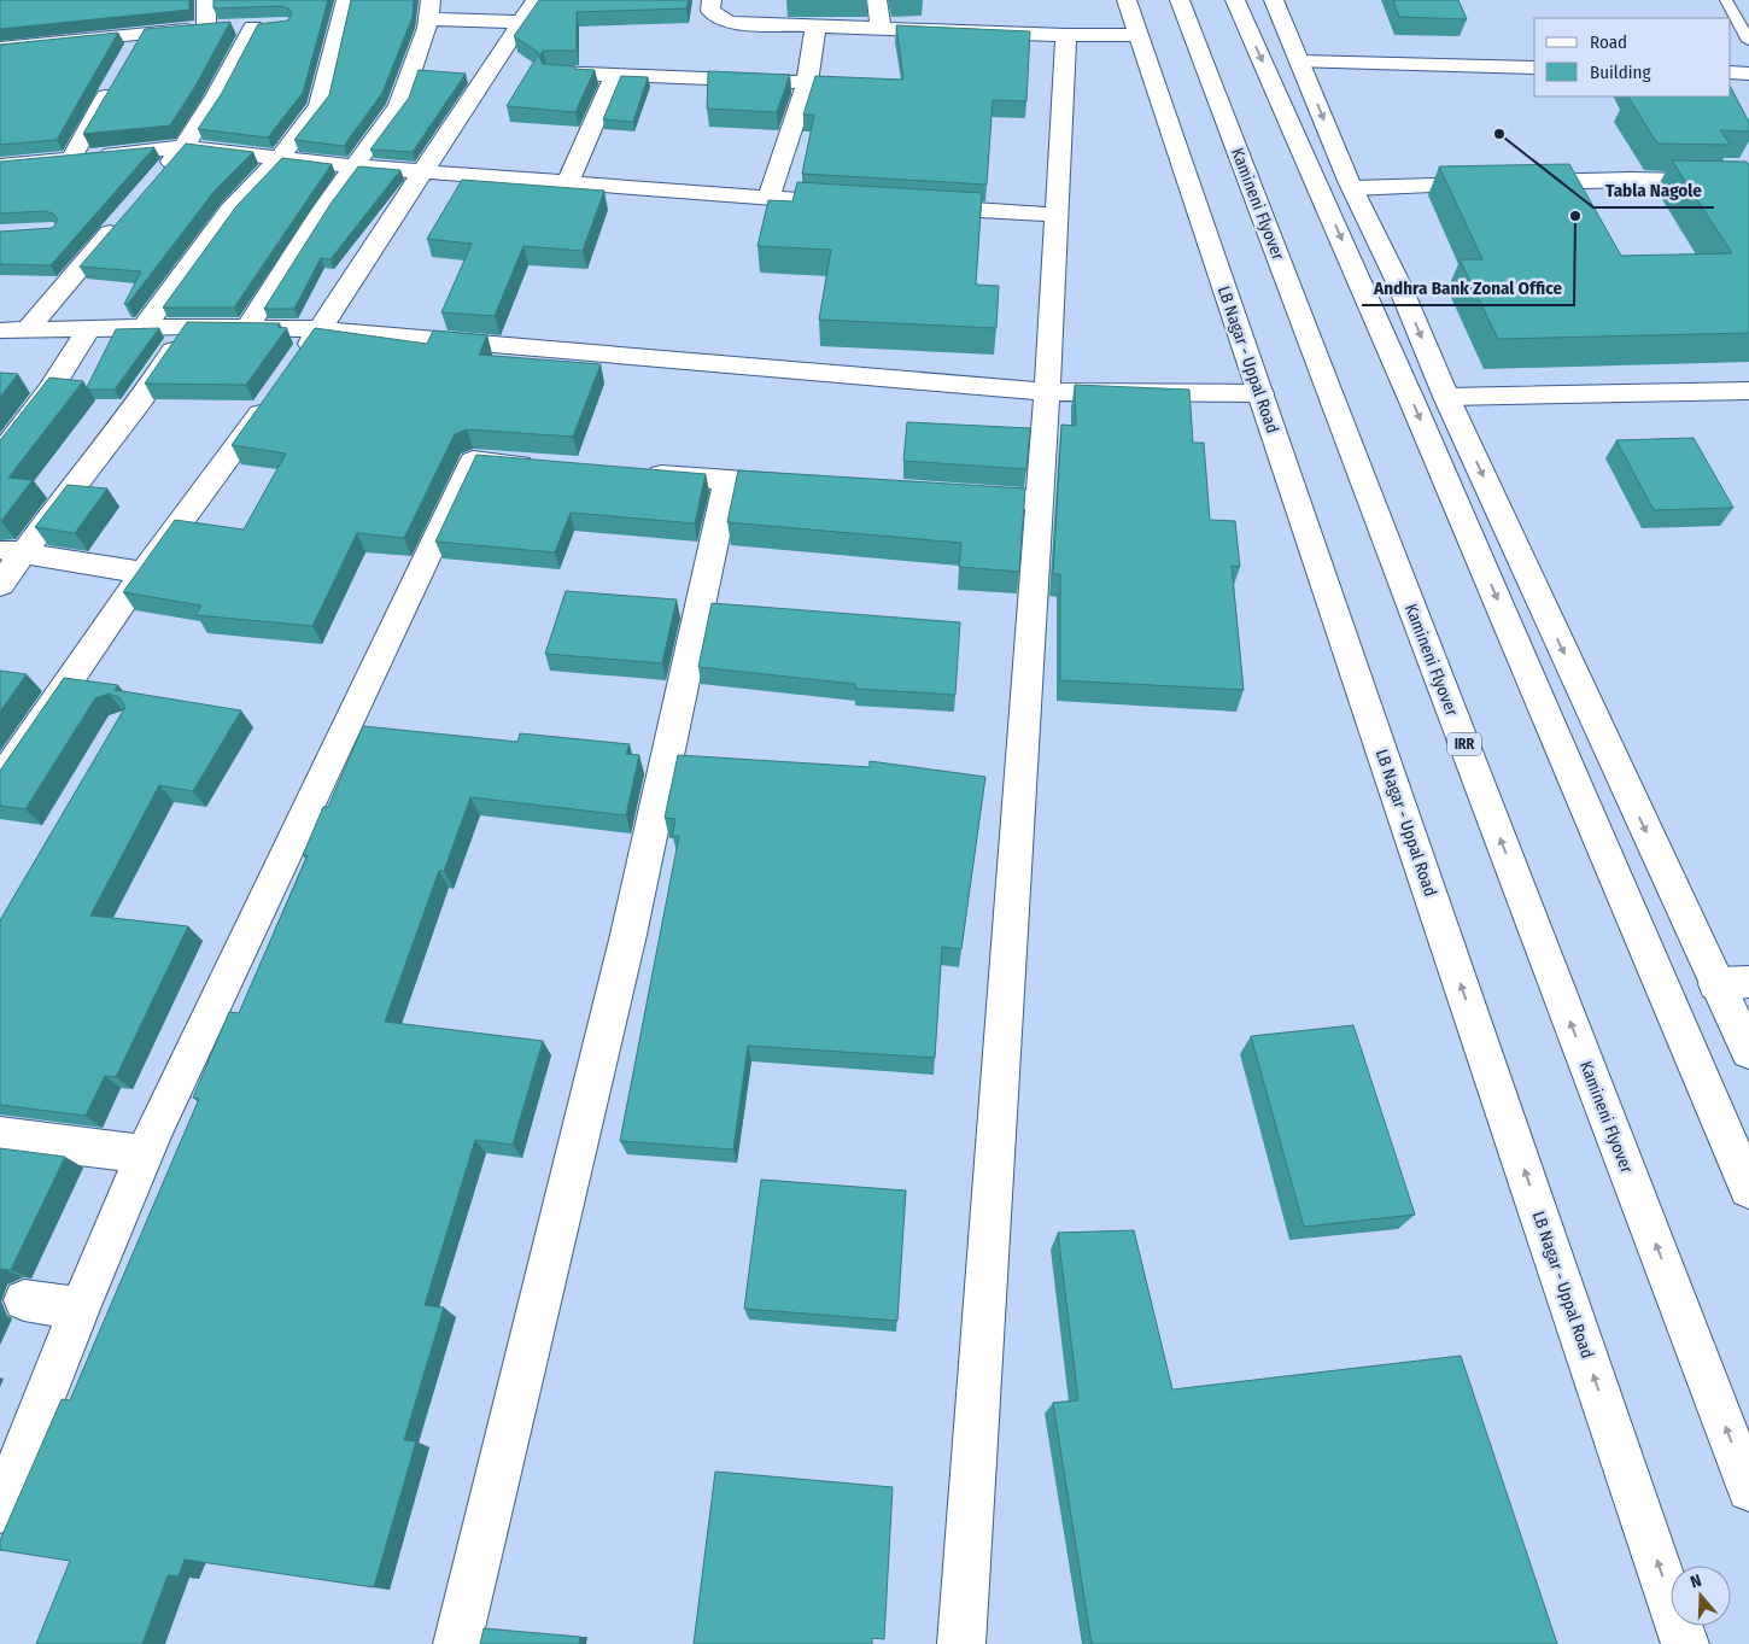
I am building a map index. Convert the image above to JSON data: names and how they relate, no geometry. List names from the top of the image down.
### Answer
{
  "streets": {
    "main road": ["Kamineni Flyover", "LB Nagar - Uppal Road", "IRR"]
  },
  "places": ["Tabla Nagole", "Andhra Bank Zonal Office"],
  "legend": ["Road", "Building"],
  "north": "top"
}
